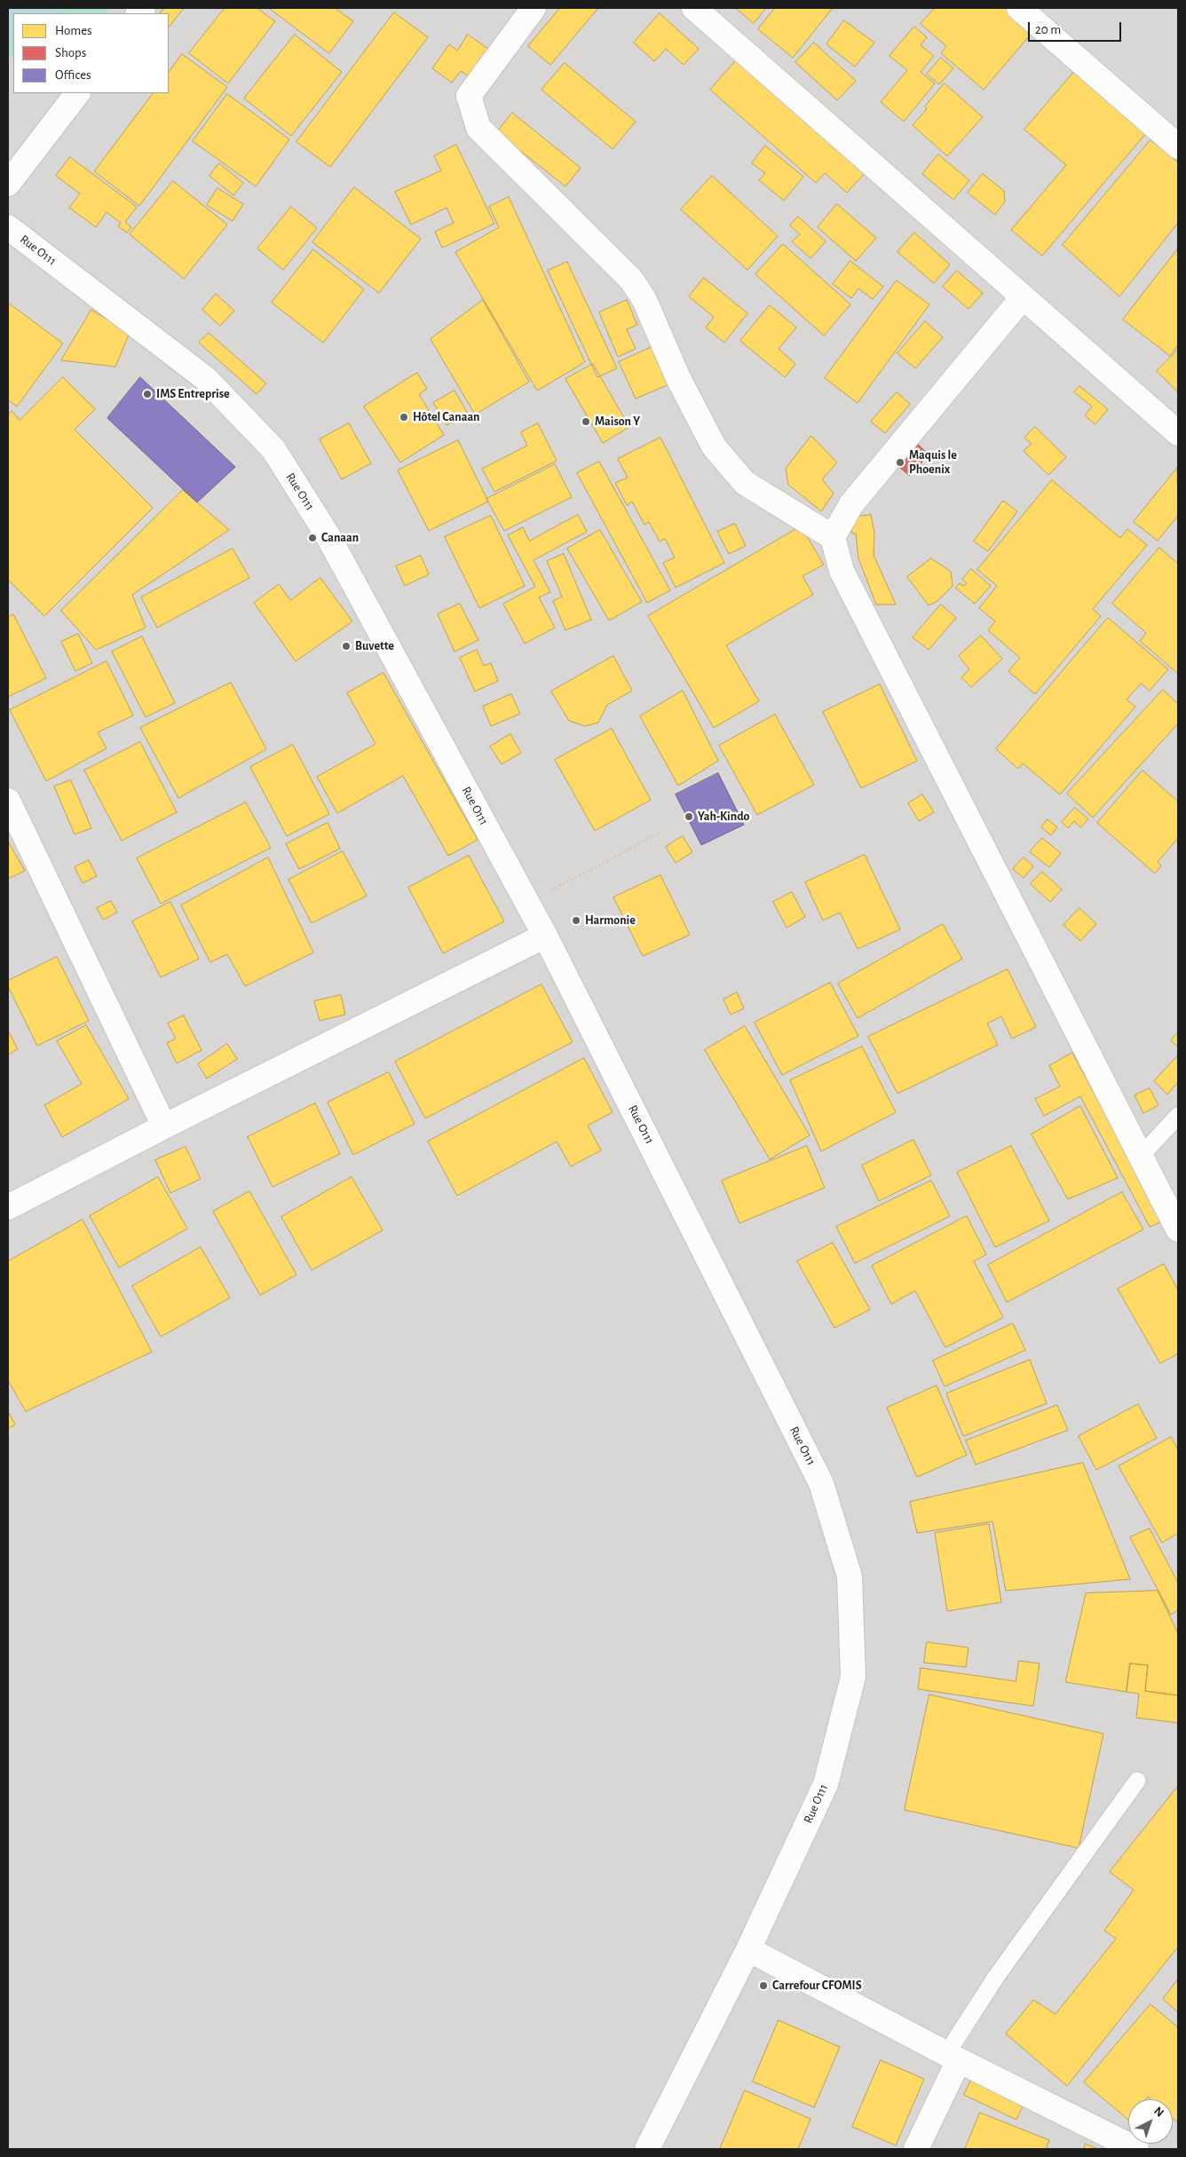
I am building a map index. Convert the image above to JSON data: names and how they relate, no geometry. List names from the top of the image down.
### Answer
{
  "streets": {
    "street": ["Rue O111"]
  },
  "places": [
    "IMS Entreprise",
    "Hôtel Canaan",
    "Maison Y",
    "Maquis le Phoenix",
    "Canaan",
    "Buvette",
    "Yah-Kindo",
    "Harmonie",
    "Carrefour CFOMIS"
  ],
  "legend": ["Homes", "Shops", "Offices"],
  "scale_bar": "20 m",
  "north": "top right"
}
